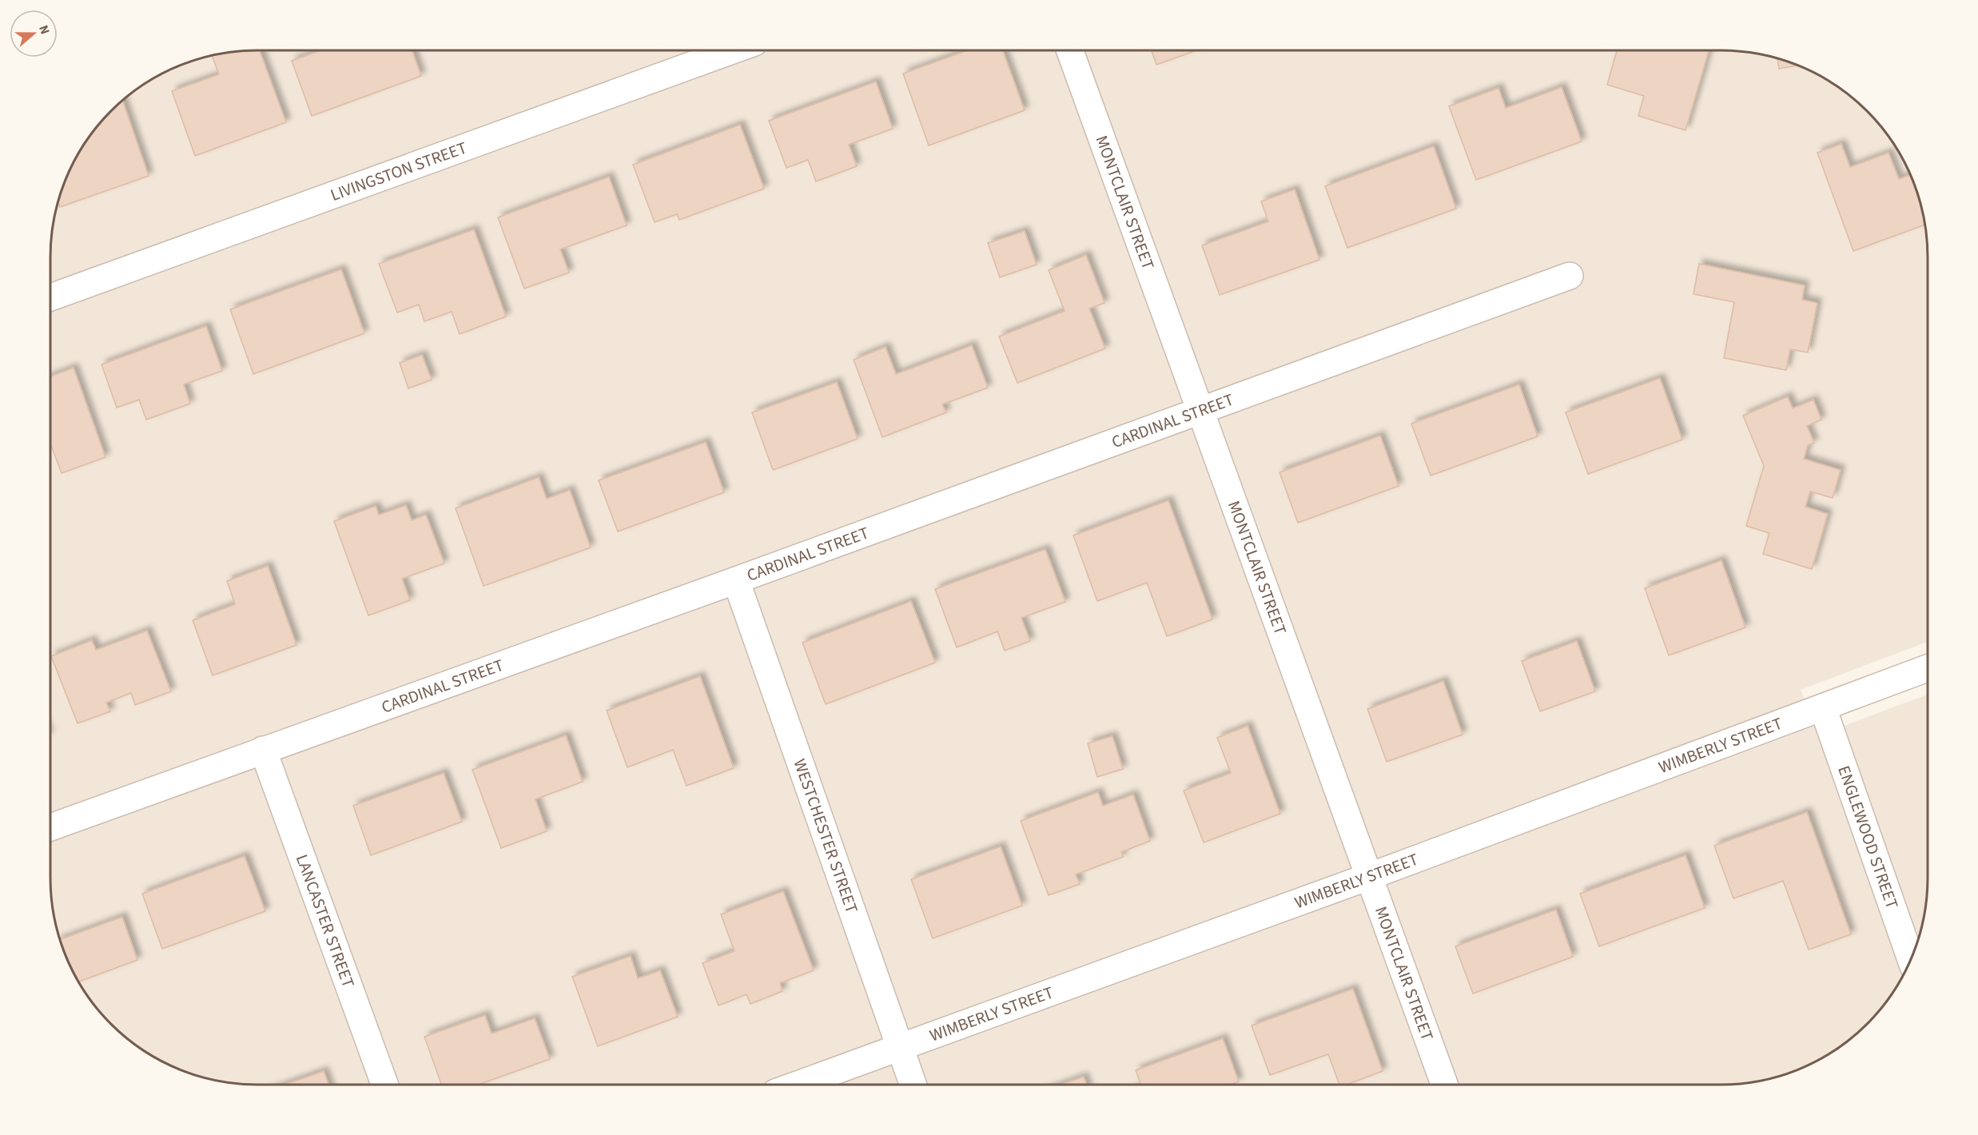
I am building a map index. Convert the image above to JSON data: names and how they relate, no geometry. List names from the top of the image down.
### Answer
{
  "streets": {
    "street": [
      "LIVINGSTON STREET",
      "MONTCLAIR STREET",
      "CARDINAL STREET",
      "WIMBERLY STREET",
      "WESTCHESTER STREET",
      "ENGLEWOOD STREET",
      "LANCASTER STREET"
    ]
  },
  "crossings": [
    ["MONTCLAIR STREET", "CARDINAL STREET"],
    ["MONTCLAIR STREET", "WIMBERLY STREET"],
    ["CARDINAL STREET", "WESTCHESTER STREET"],
    ["CARDINAL STREET", "LANCASTER STREET"],
    ["WIMBERLY STREET", "WESTCHESTER STREET"],
    ["WIMBERLY STREET", "ENGLEWOOD STREET"]
  ],
  "north": "right"
}
